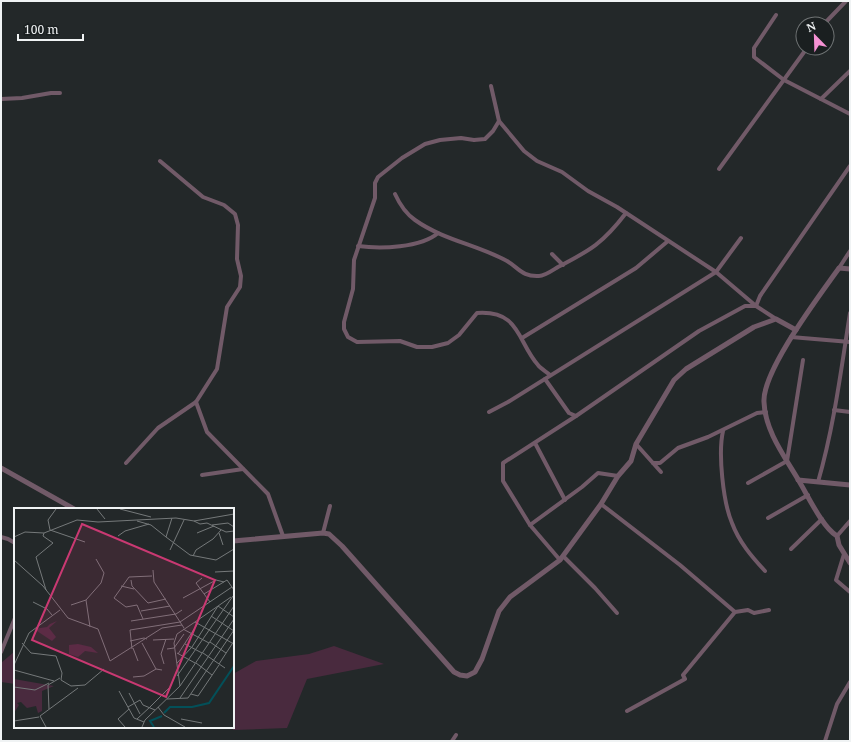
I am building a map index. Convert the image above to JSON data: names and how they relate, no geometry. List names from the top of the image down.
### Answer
{
  "scale_bar": "100 m",
  "north": "top left"
}
